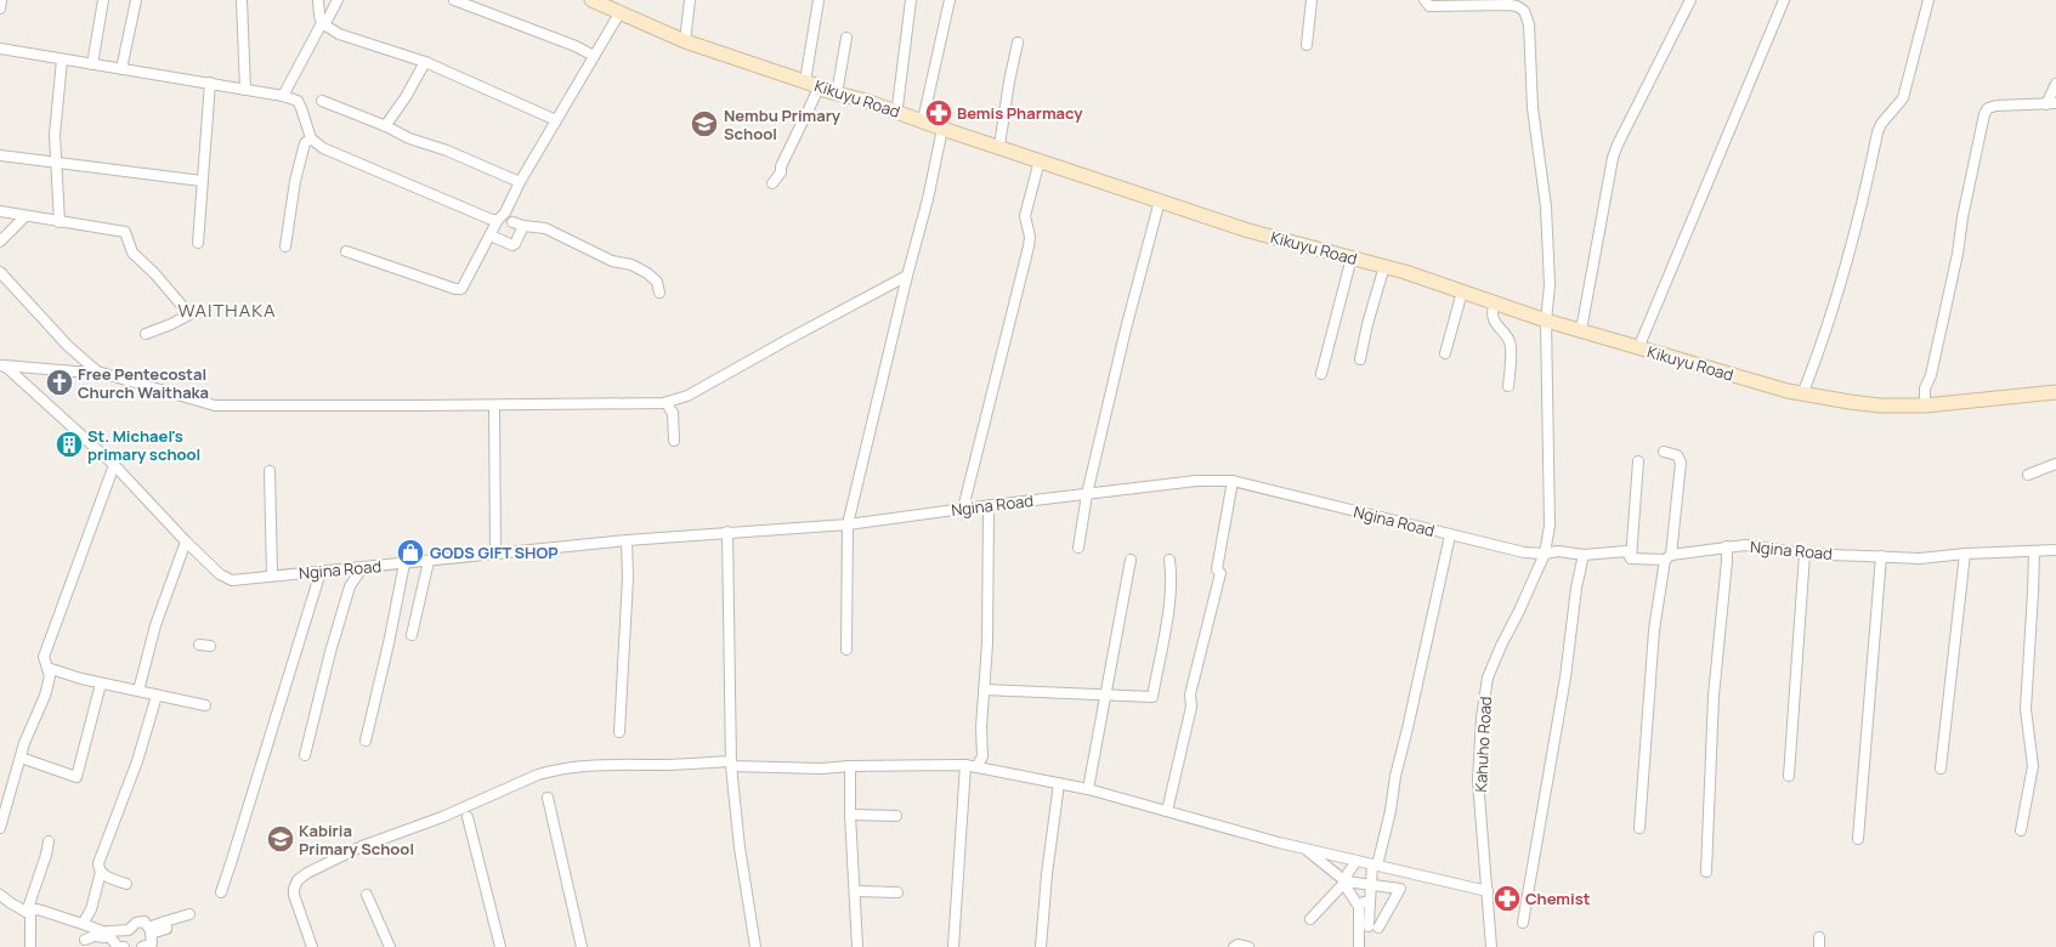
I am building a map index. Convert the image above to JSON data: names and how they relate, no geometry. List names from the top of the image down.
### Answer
{
  "streets": {
    "main road": ["Kikuyu Road"],
    "street": ["Ngina Road", "Kahuho Road"]
  },
  "crossings": [
    ["Kikuyu Road", "Kahuho Road"],
    ["Ngina Road", "Kahuho Road"]
  ],
  "districts": ["WAITHAKA"],
  "places": {
    "pharmacy": ["Bemis Pharmacy", "Chemist"],
    "school or university": ["Nembu Primary School", "Kabiria Primary School"],
    "church": ["Free Pentecostal Church Waithaka"],
    "building": ["St. Michael's primary school"],
    "shop": ["GODS GIFT SHOP"]
  }
}
